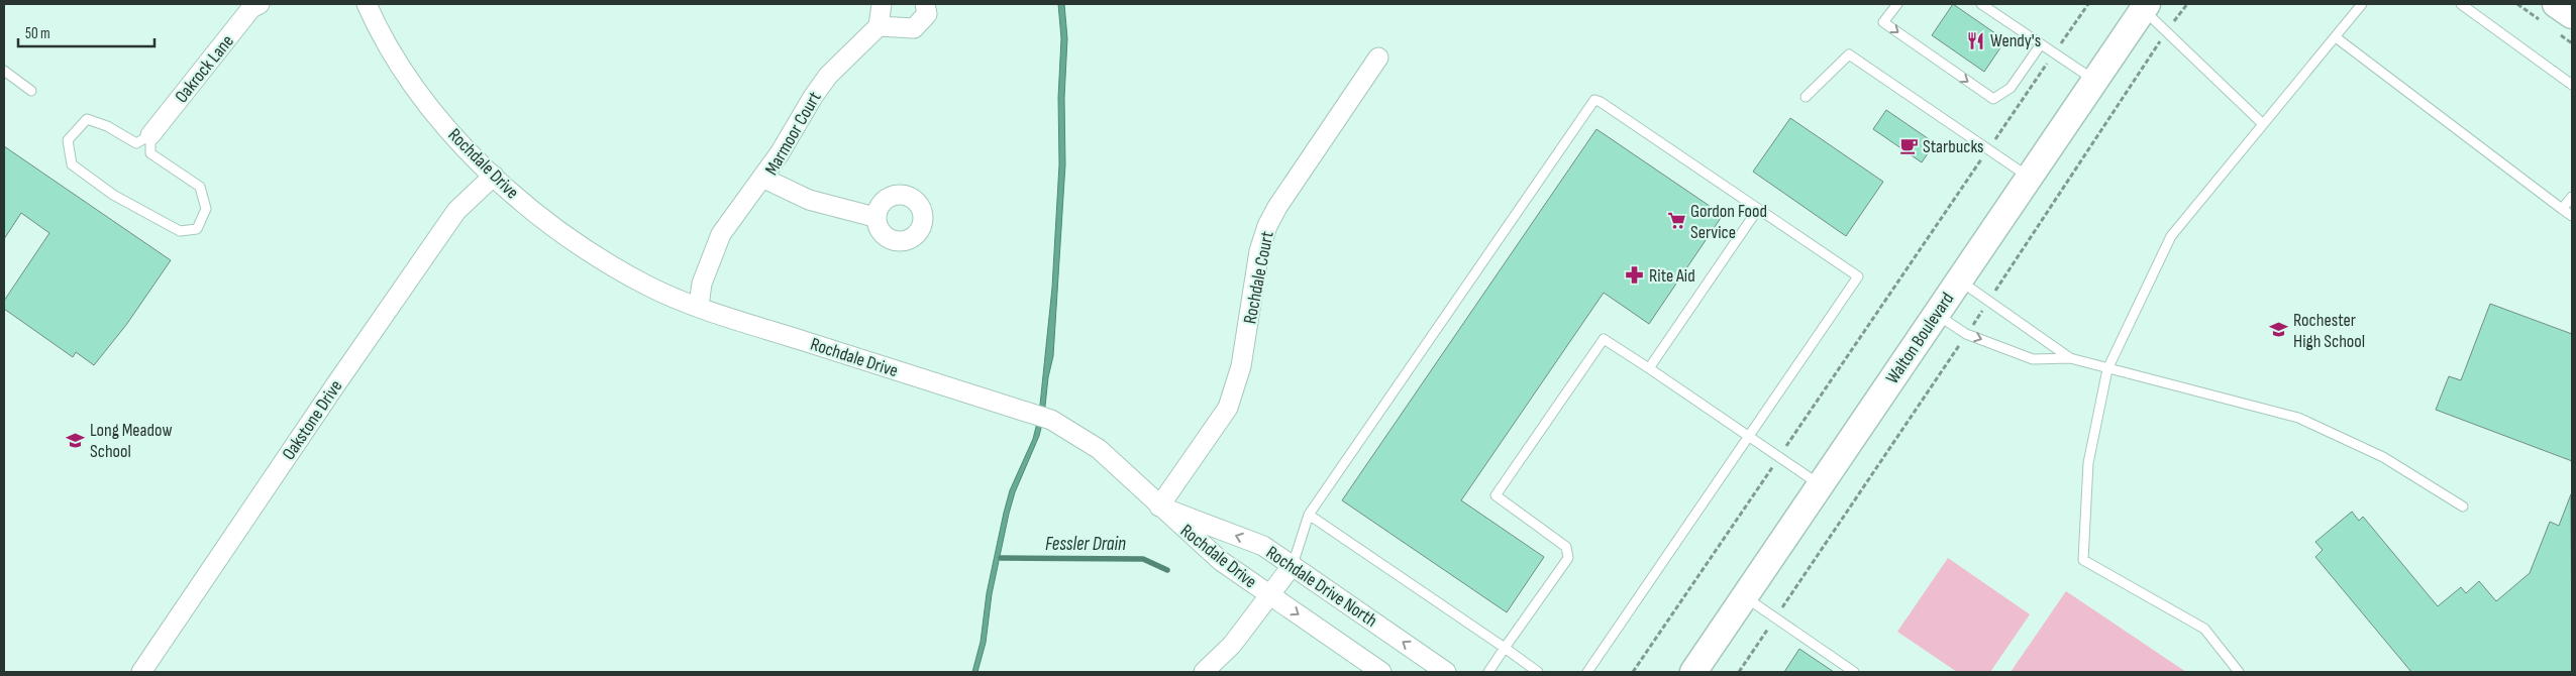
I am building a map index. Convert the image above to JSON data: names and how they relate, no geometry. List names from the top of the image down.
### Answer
{
  "streets": {
    "main road": ["Walton Boulevard"],
    "street": [
      "Oakrock Lane",
      "Marmoor Court",
      "Rochdale Drive",
      "Rochdale Court",
      "Oakstone Drive",
      "Rochdale Drive North"
    ]
  },
  "crossings": [
    ["Rochdale Drive", "Rochdale Court"],
    ["Rochdale Drive", "Oakstone Drive"],
    ["Rochdale Drive", "Rochdale Drive North"],
    ["Rochdale Court", "Rochdale Drive North"]
  ],
  "one_way": ["Rochdale Drive North"],
  "water": ["Fessler Drain"],
  "places": {
    "restaurant": ["Wendy's"],
    "cafe": ["Starbucks"],
    "supermarket": ["Gordon Food Service"],
    "pharmacy": ["Rite Aid"],
    "school or university": ["Rochester High School", "Long Meadow School"]
  },
  "scale_bar": "50 m"
}
